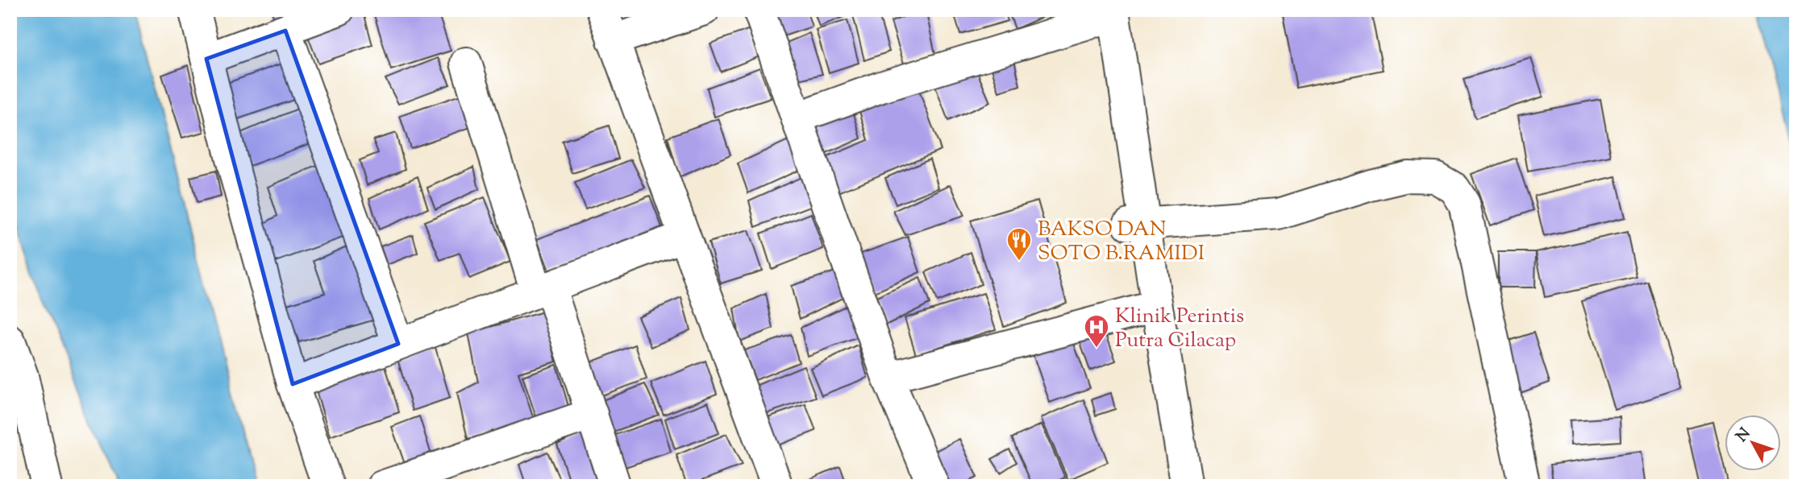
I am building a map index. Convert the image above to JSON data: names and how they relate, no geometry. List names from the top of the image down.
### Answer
{
  "places": {
    "restaurant": ["BAKSO DAN SOTO B.RAMIDI"],
    "hospital": ["Klinik Perintis Putra Cilacap"]
  },
  "north": "top left"
}
